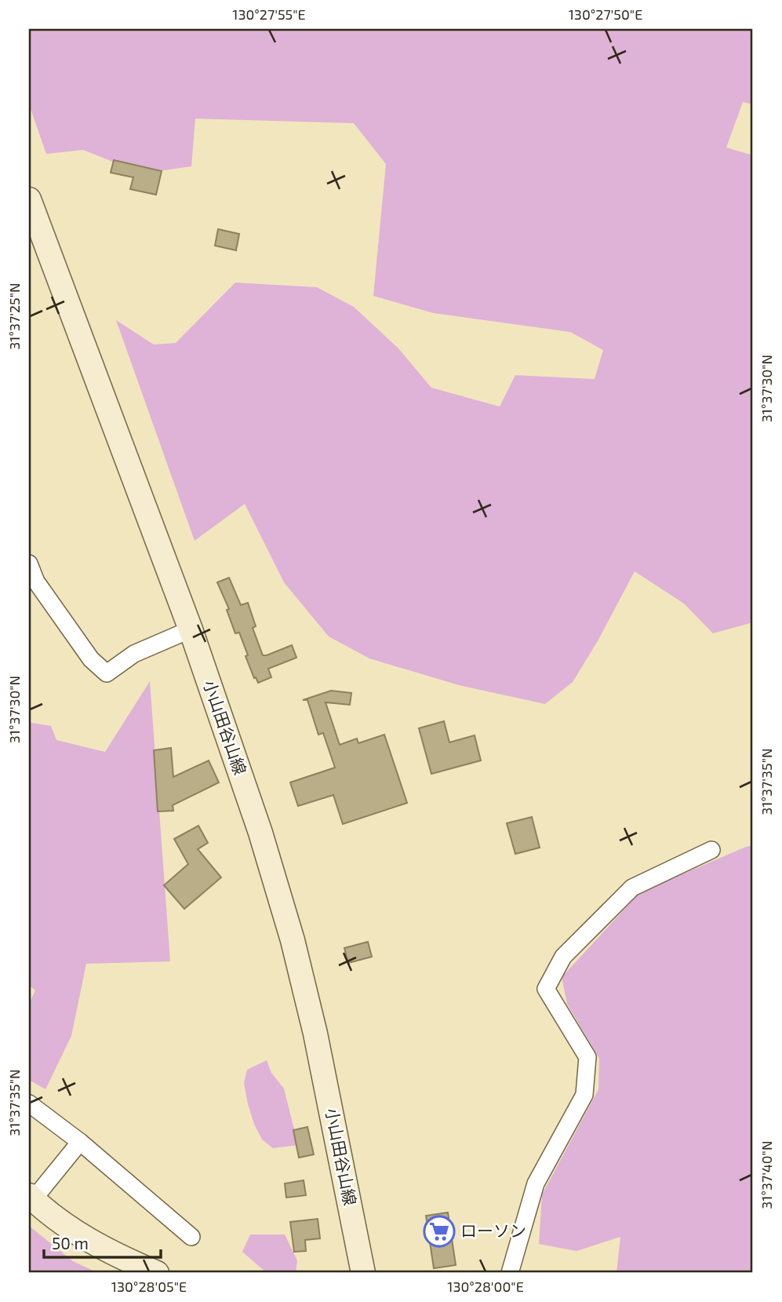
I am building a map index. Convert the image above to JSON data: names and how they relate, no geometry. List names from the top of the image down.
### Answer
{
  "streets": {
    "main road": ["小山田谷山線"]
  },
  "places": {
    "supermarket": ["ローソン"]
  },
  "scale_bar": "50 m",
  "coordinates": [
    "130°27'55\"E",
    "130°27'50\"E",
    "31°37'25\"N",
    "31°37'30\"N",
    "31°37'35\"N",
    "31°37'40\"N",
    "130°28'05\"E",
    "130°28'00\"E"
  ]
}
